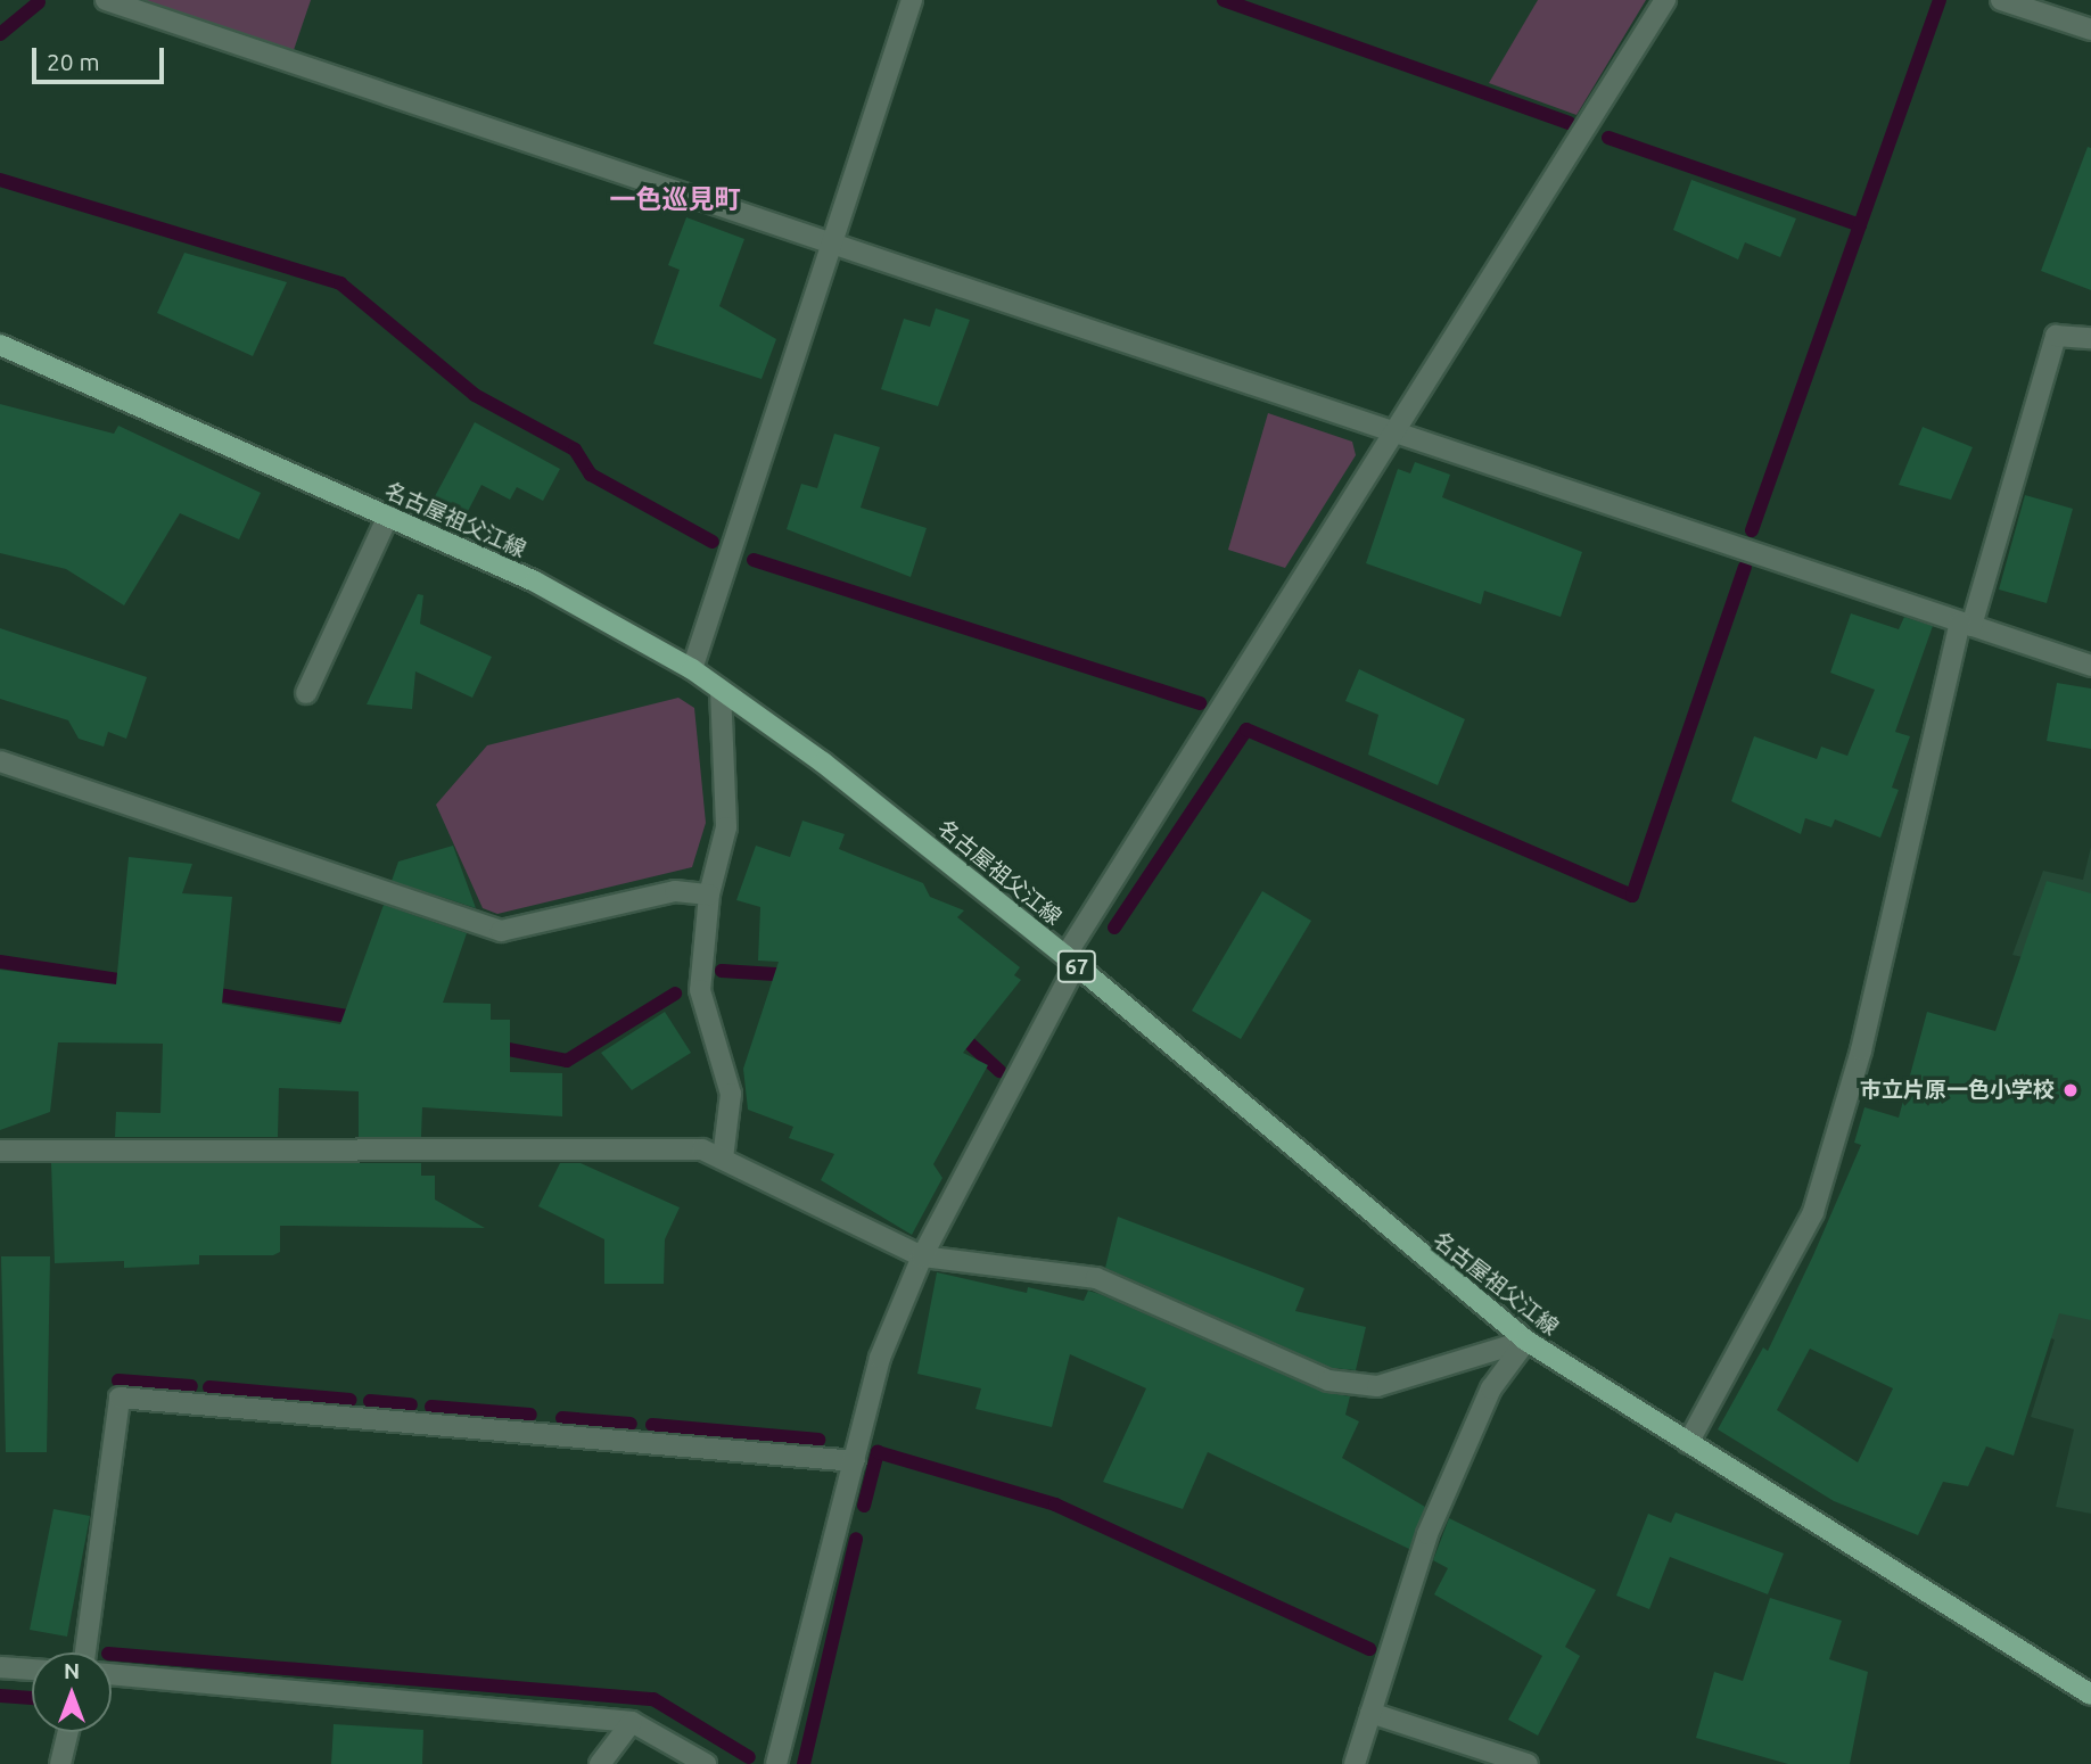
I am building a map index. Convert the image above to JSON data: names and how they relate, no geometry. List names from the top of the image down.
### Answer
{
  "streets": {
    "main road": ["名古屋祖父江線", "67"]
  },
  "districts": ["一色巡見町"],
  "places": ["市立片原一色小学校"],
  "scale_bar": "20 m",
  "north": "top"
}
